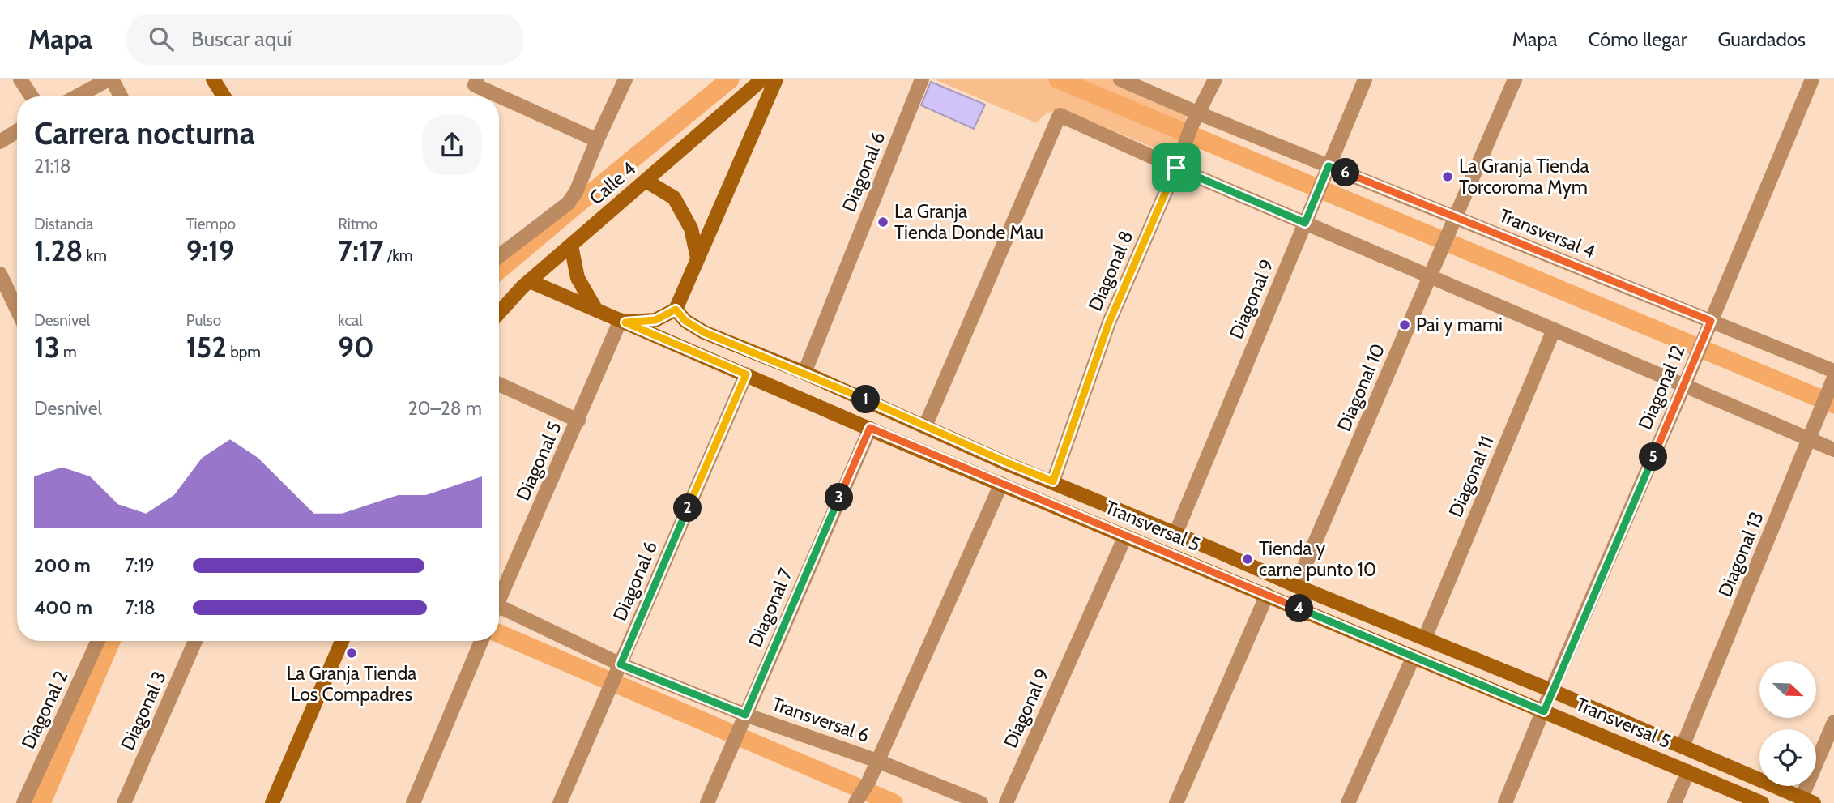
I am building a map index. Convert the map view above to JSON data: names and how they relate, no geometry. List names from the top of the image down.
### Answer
{
  "streets": {
    "street": [
      "Diagonal 6",
      "Calle 4",
      "Transversal 4",
      "Diagonal 8",
      "Diagonal 9",
      "Diagonal 10",
      "Diagonal 12",
      "Diagonal 5",
      "Diagonal 11",
      "Transversal 5",
      "Diagonal 13",
      "Diagonal 7",
      "Diagonal 2",
      "Diagonal 3",
      "Transversal 6"
    ]
  },
  "crossings": [
    ["Diagonal 6", "Transversal 5"],
    ["Diagonal 6", "Transversal 6"],
    ["Calle 4", "Diagonal 5"],
    ["Calle 4", "Transversal 5"],
    ["Transversal 4", "Diagonal 8"],
    ["Transversal 4", "Diagonal 9"],
    ["Transversal 4", "Diagonal 10"],
    ["Transversal 4", "Diagonal 12"],
    ["Transversal 4", "Diagonal 13"],
    ["Diagonal 8", "Transversal 5"],
    ["Diagonal 9", "Transversal 5"],
    ["Diagonal 10", "Transversal 5"],
    ["Diagonal 12", "Transversal 5"],
    ["Diagonal 5", "Transversal 5"],
    ["Diagonal 11", "Transversal 5"],
    ["Transversal 5", "Diagonal 13"],
    ["Transversal 5", "Diagonal 7"],
    ["Diagonal 7", "Transversal 6"]
  ],
  "places": [
    "La Granja Tienda Torcoroma Mym",
    "La Granja Tienda Donde Mau",
    "Pai y mami",
    "Tienda y carne punto 10",
    "La Granja Tienda Los Compadres"
  ],
  "north": "bottom right",
  "page": {
    "header": "Mapa",
    "search": "Buscar aquí",
    "nav": ["Mapa", "Cómo llegar", "Guardados"],
    "heading": ["Carrera nocturna", "21:18"],
    "pins": [
      "6",
      "1",
      "5",
      "3",
      "2",
      "4"
    ],
    "stats": [
      ["Distancia", "1.28 km"],
      ["Tiempo", "9:19"],
      ["Ritmo", "7:17 /km"],
      ["Desnivel", "13 m"],
      ["Pulso", "152 bpm"],
      ["kcal", "90"]
    ],
    "chart": ["Desnivel", "20–28 m"],
    "list": [
      {
        "name": "200 m",
        "note": "7:19"
      },
      {
        "name": "400 m",
        "note": "7:18"
      }
    ]
  }
}
